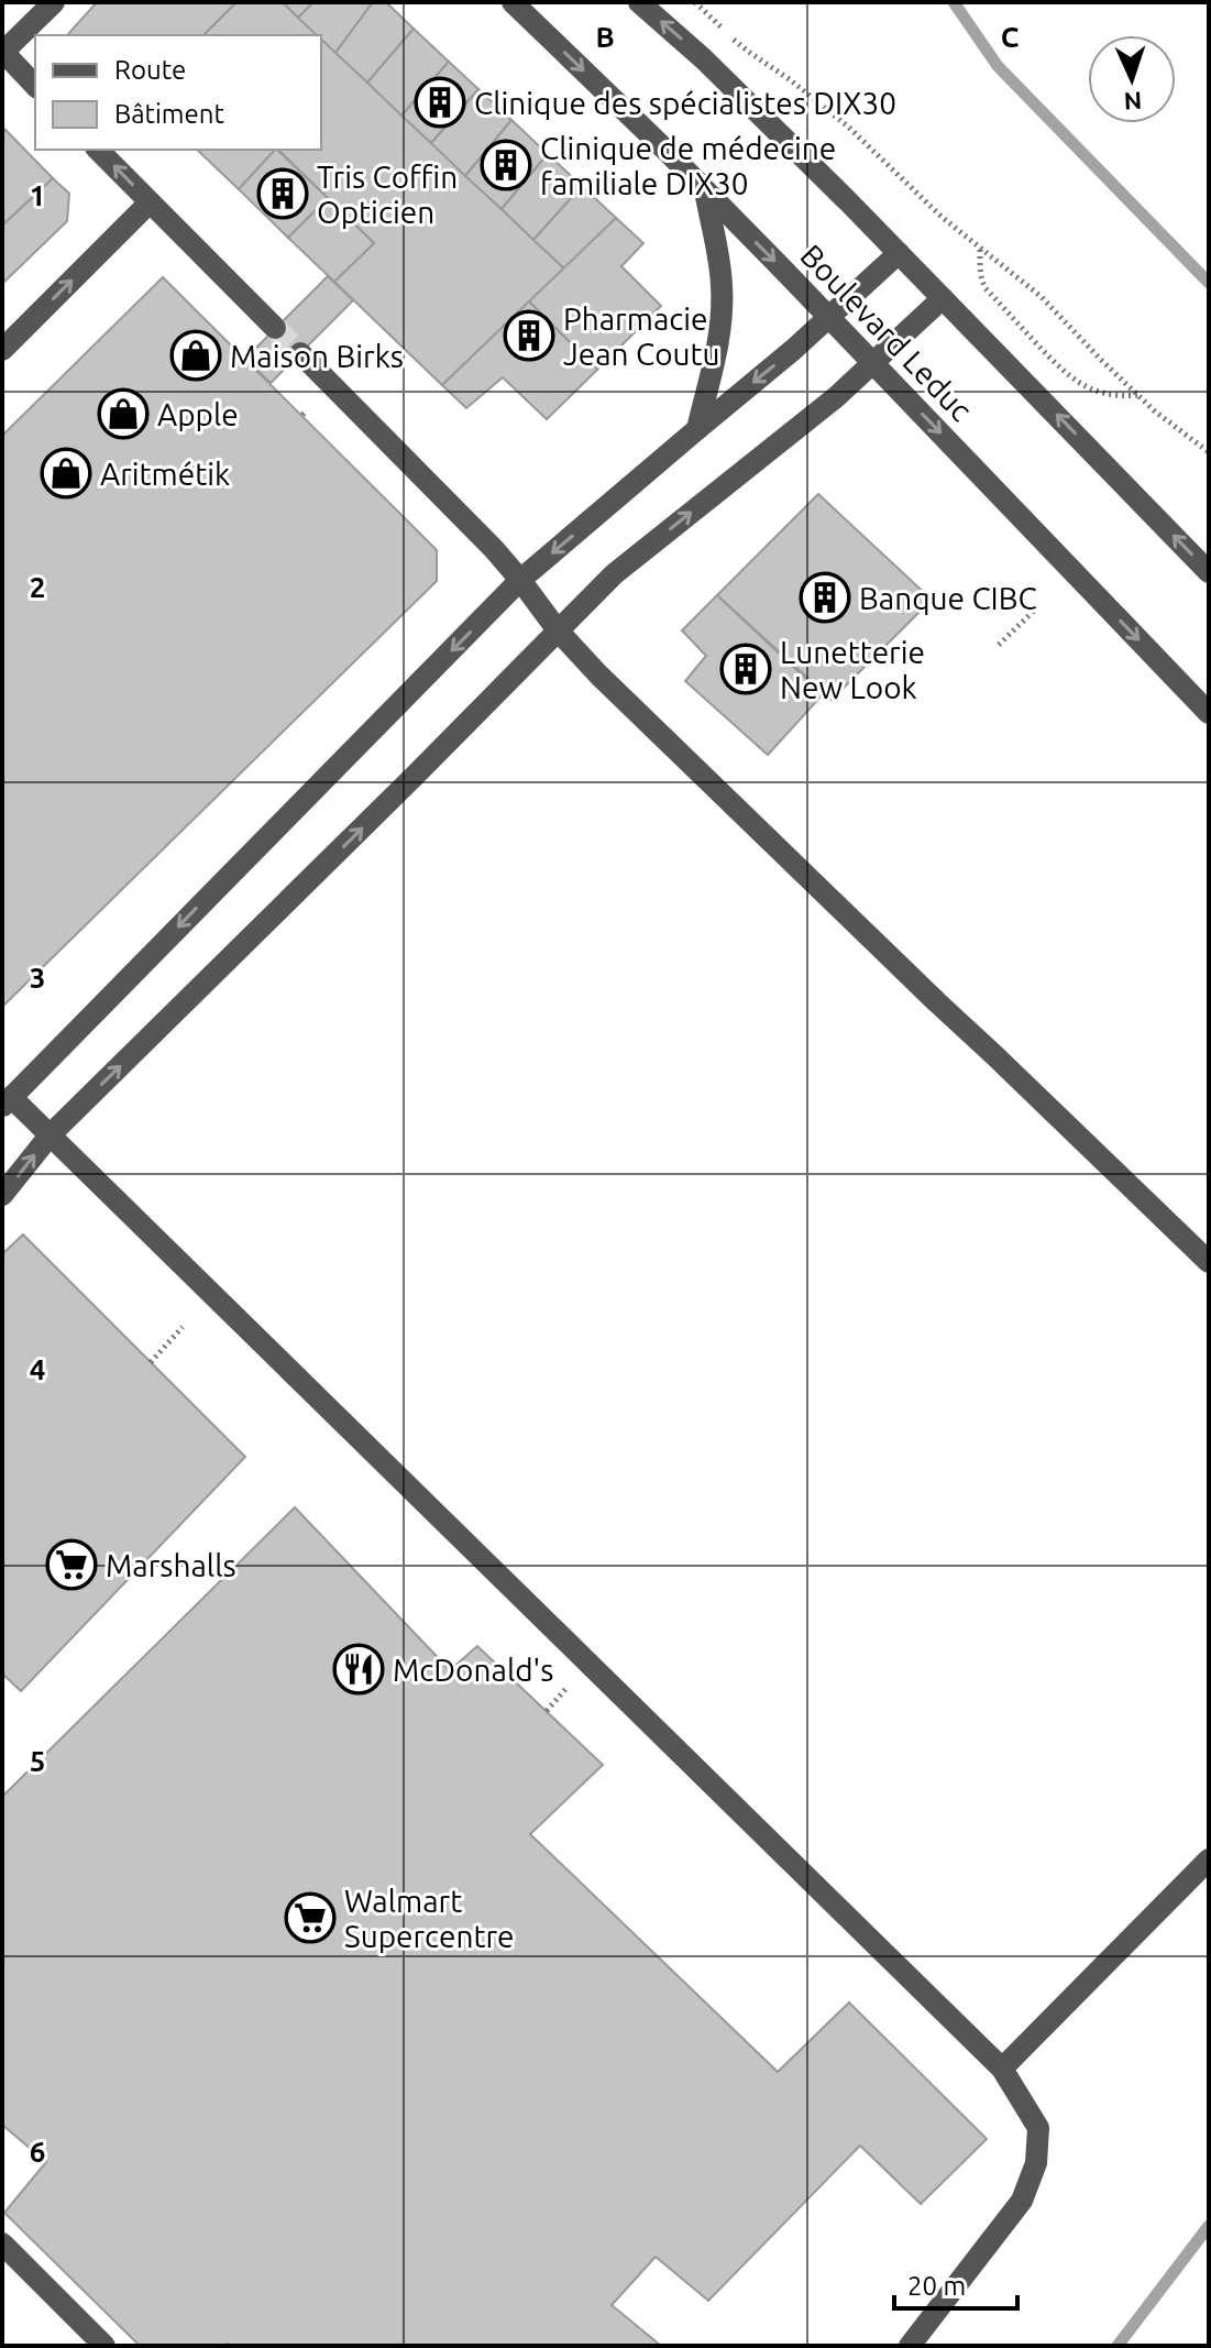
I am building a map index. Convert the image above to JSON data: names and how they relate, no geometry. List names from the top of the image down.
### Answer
{
  "streets": {
    "street": ["Boulevard Leduc"]
  },
  "places": {
    "building": [
      "Clinique des spécialistes DIX30",
      "Clinique de médecine familiale DIX30",
      "Tris Coffin Opticien",
      "Pharmacie Jean Coutu",
      "Banque CIBC",
      "Lunetterie New Look"
    ],
    "shop": ["Maison Birks", "Apple", "Aritmétik"],
    "supermarket": ["Marshalls", "Walmart Supercentre"],
    "restaurant": ["McDonald's"]
  },
  "legend": ["Route", "Bâtiment"],
  "scale_bar": "20 m",
  "north": "bottom",
  "grid": {
    "columns": ["B", "C"],
    "rows": [
      "1",
      "2",
      "3",
      "4",
      "5",
      "6"
    ]
  }
}
